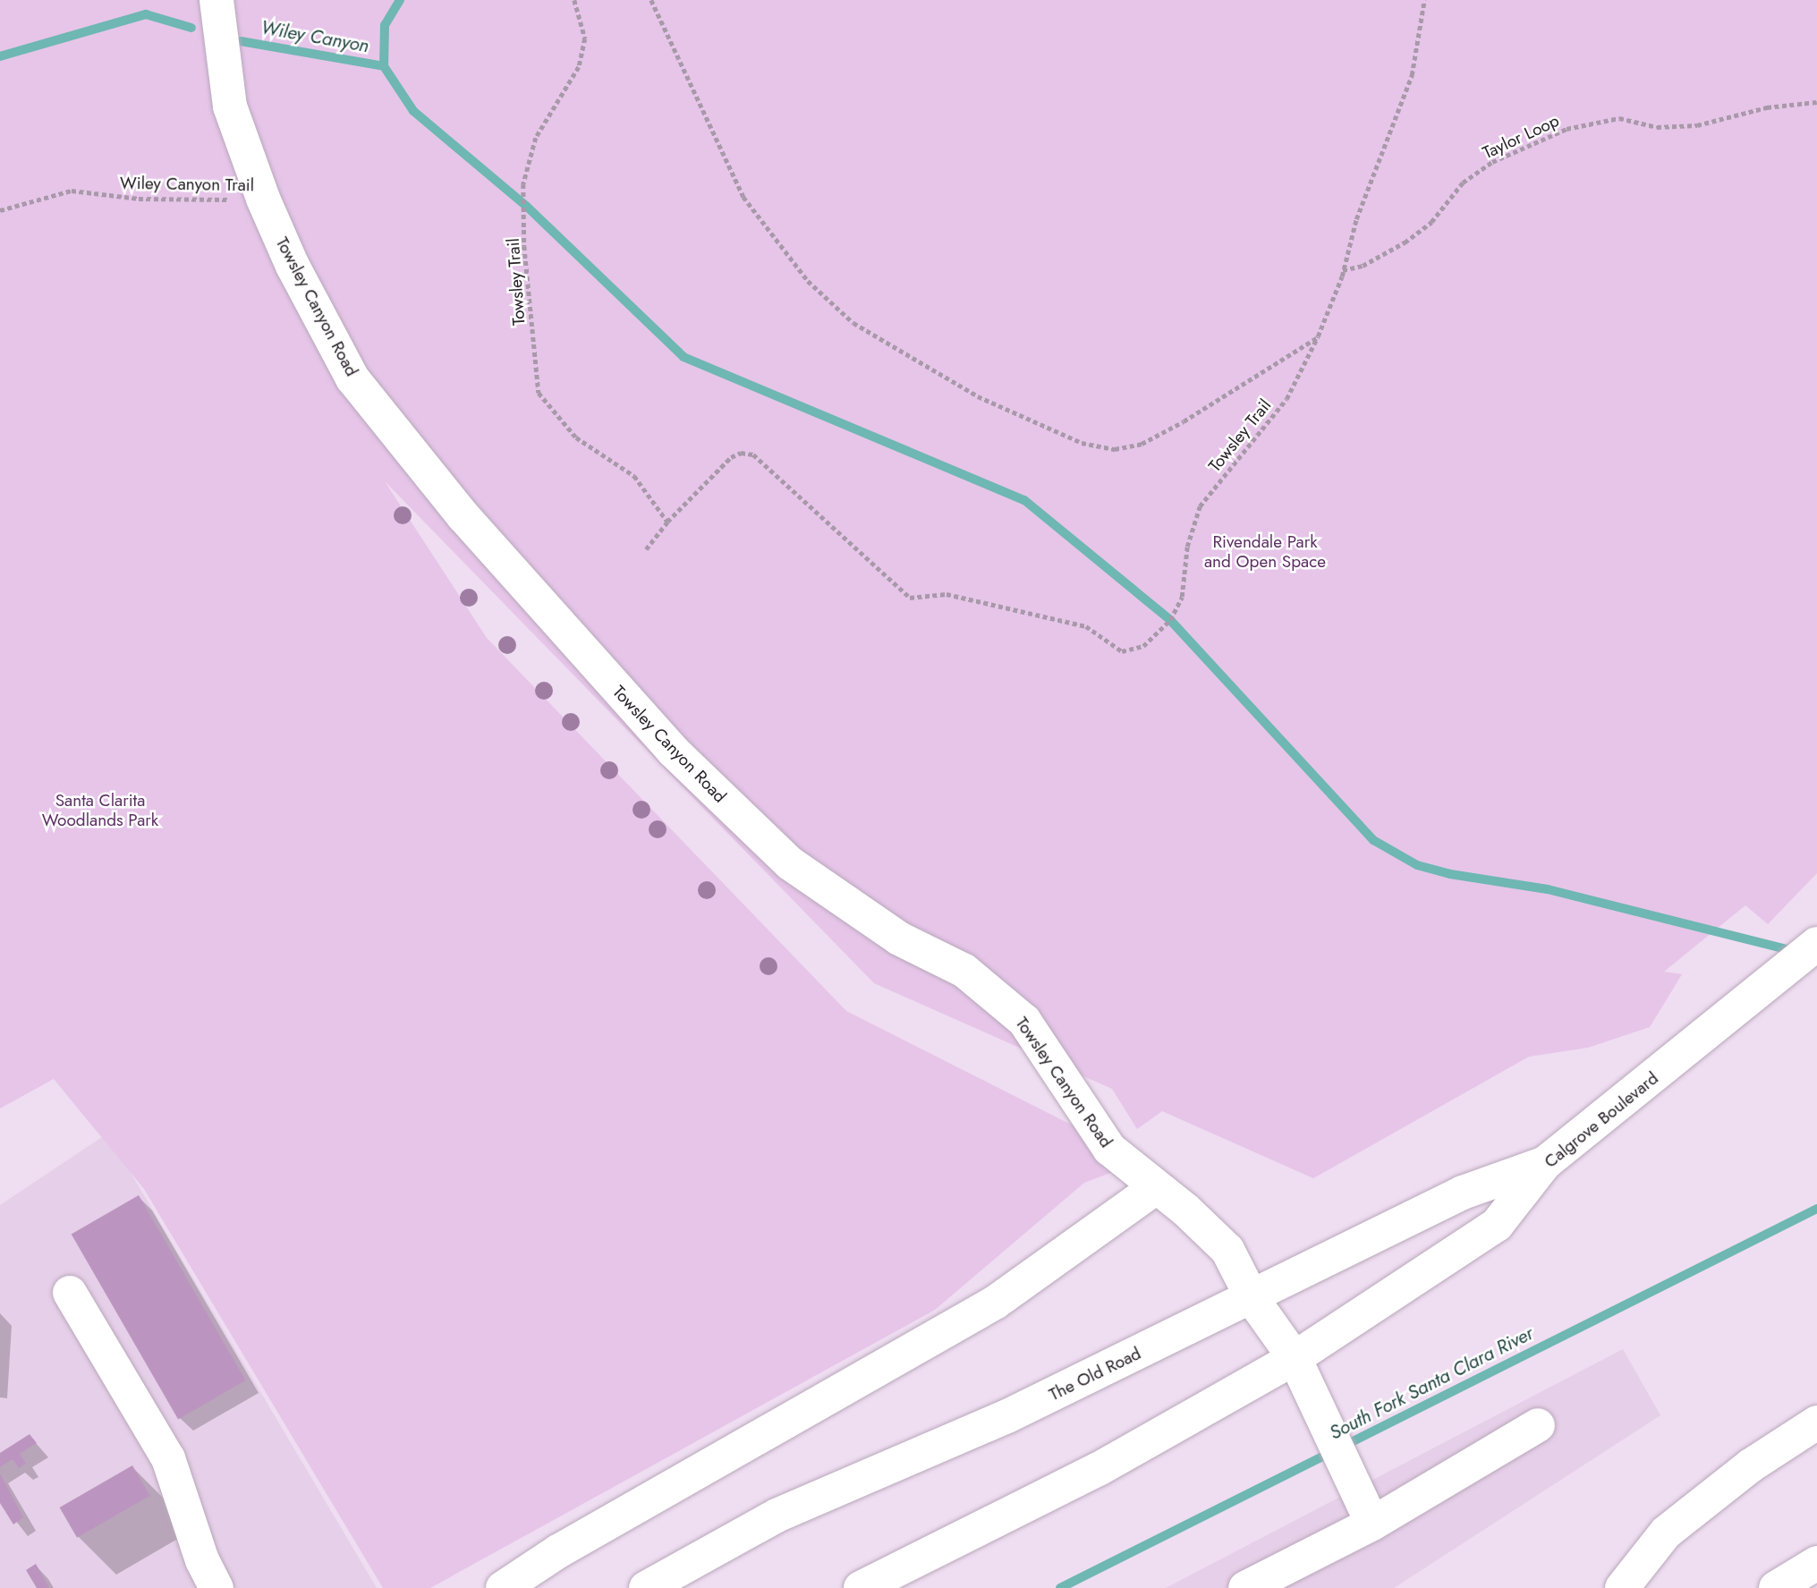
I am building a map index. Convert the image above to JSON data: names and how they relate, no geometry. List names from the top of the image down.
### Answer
{
  "streets": {
    "main road": ["Towsley Canyon Road", "Calgrove Boulevard", "The Old Road"],
    "path": ["Taylor Loop", "Wiley Canyon Trail", "Towsley Trail"]
  },
  "crossings": [
    ["Taylor Loop", "Towsley Trail"],
    ["Wiley Canyon Trail", "Towsley Canyon Road"],
    ["Towsley Canyon Road", "Calgrove Boulevard"],
    ["Towsley Canyon Road", "The Old Road"],
    ["Calgrove Boulevard", "The Old Road"]
  ],
  "water": ["Wiley Canyon", "South Fork Santa Clara River"],
  "parks": ["Rivendale Park and Open Space", "Santa Clarita Woodlands Park"]
}
